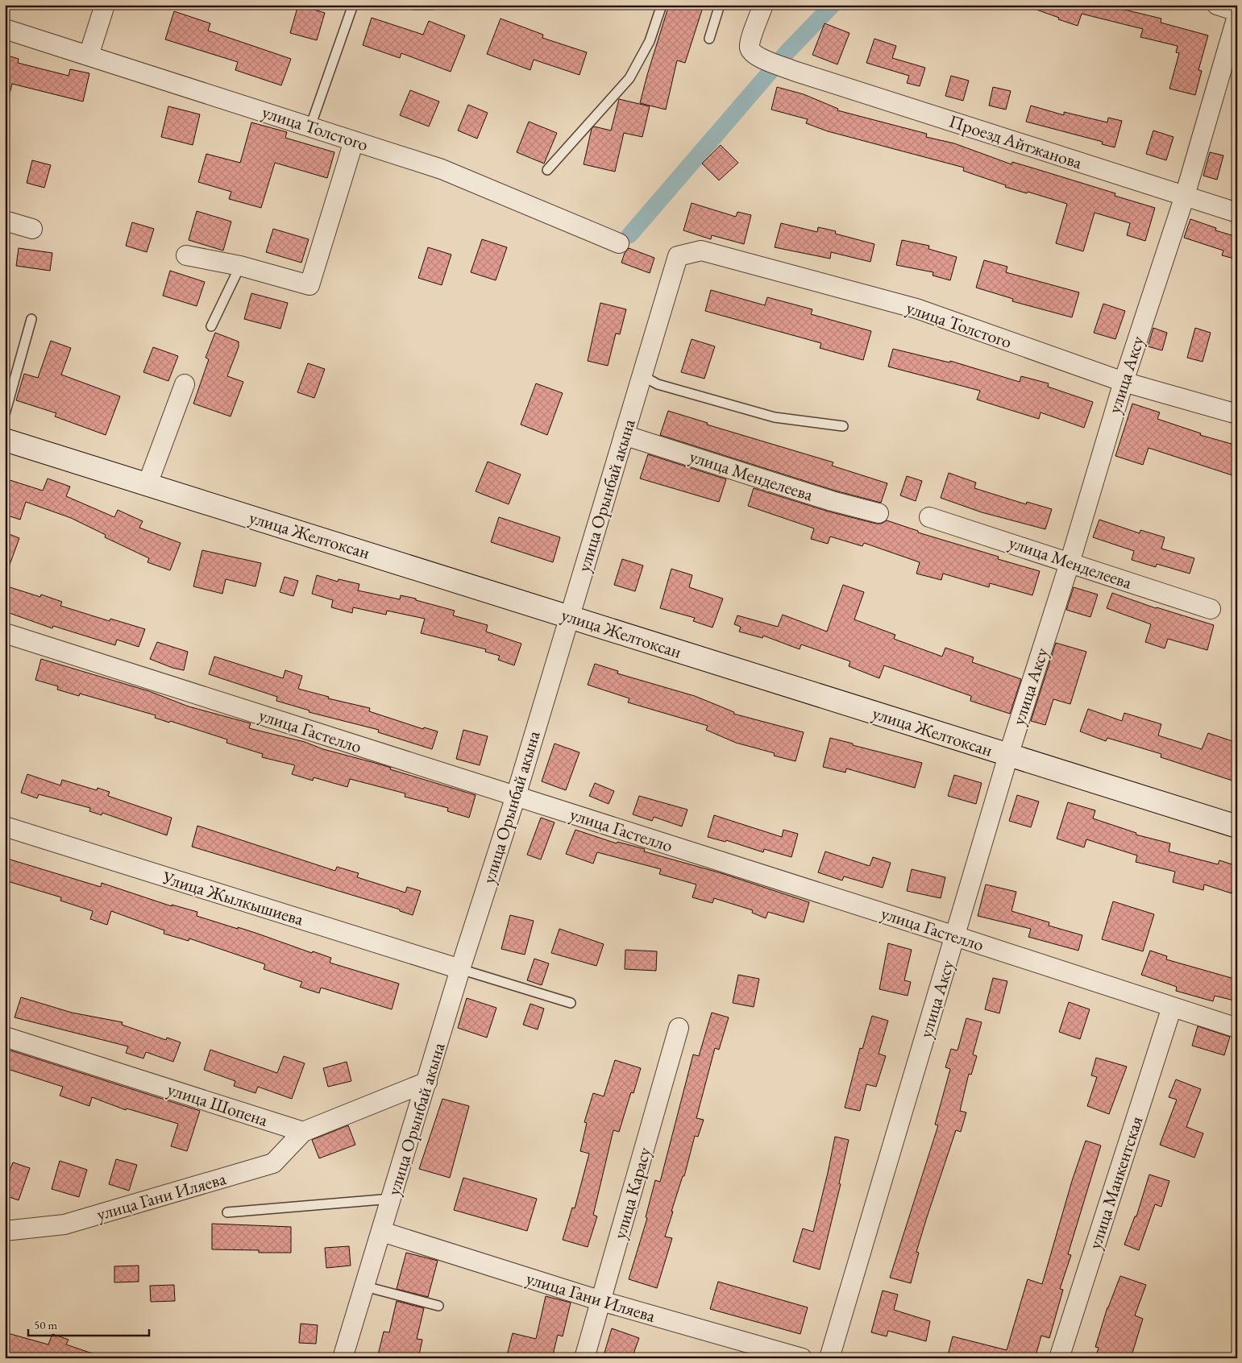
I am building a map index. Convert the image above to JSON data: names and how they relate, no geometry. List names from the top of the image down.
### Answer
{
  "streets": {
    "main road": ["улица Желтоксан"],
    "street": [
      "улица Толстого",
      "Проезд Айтжанова",
      "улица Аксу",
      "улица Менделеева",
      "улица Орынбай акына",
      "улица Гастелло",
      "Улица Жылкышиева",
      "улица Шопена",
      "улица Манкентская",
      "улица Карасу",
      "улица Гани Иляева"
    ]
  },
  "crossings": [
    ["улица Толстого", "улица Аксу"],
    ["улица Толстого", "улица Орынбай акына"],
    ["Проезд Айтжанова", "улица Аксу"],
    ["улица Аксу", "улица Менделеева"],
    ["улица Аксу", "улица Желтоксан"],
    ["улица Аксу", "улица Гастелло"],
    ["улица Менделеева", "улица Орынбай акына"],
    ["улица Орынбай акына", "улица Желтоксан"],
    ["улица Орынбай акына", "улица Гастелло"],
    ["улица Орынбай акына", "Улица Жылкышиева"],
    ["улица Орынбай акына", "улица Гани Иляева"],
    ["улица Гастелло", "улица Манкентская"],
    ["улица Шопена", "улица Гани Иляева"],
    ["улица Карасу", "улица Гани Иляева"]
  ],
  "scale_bar": "50 m"
}
